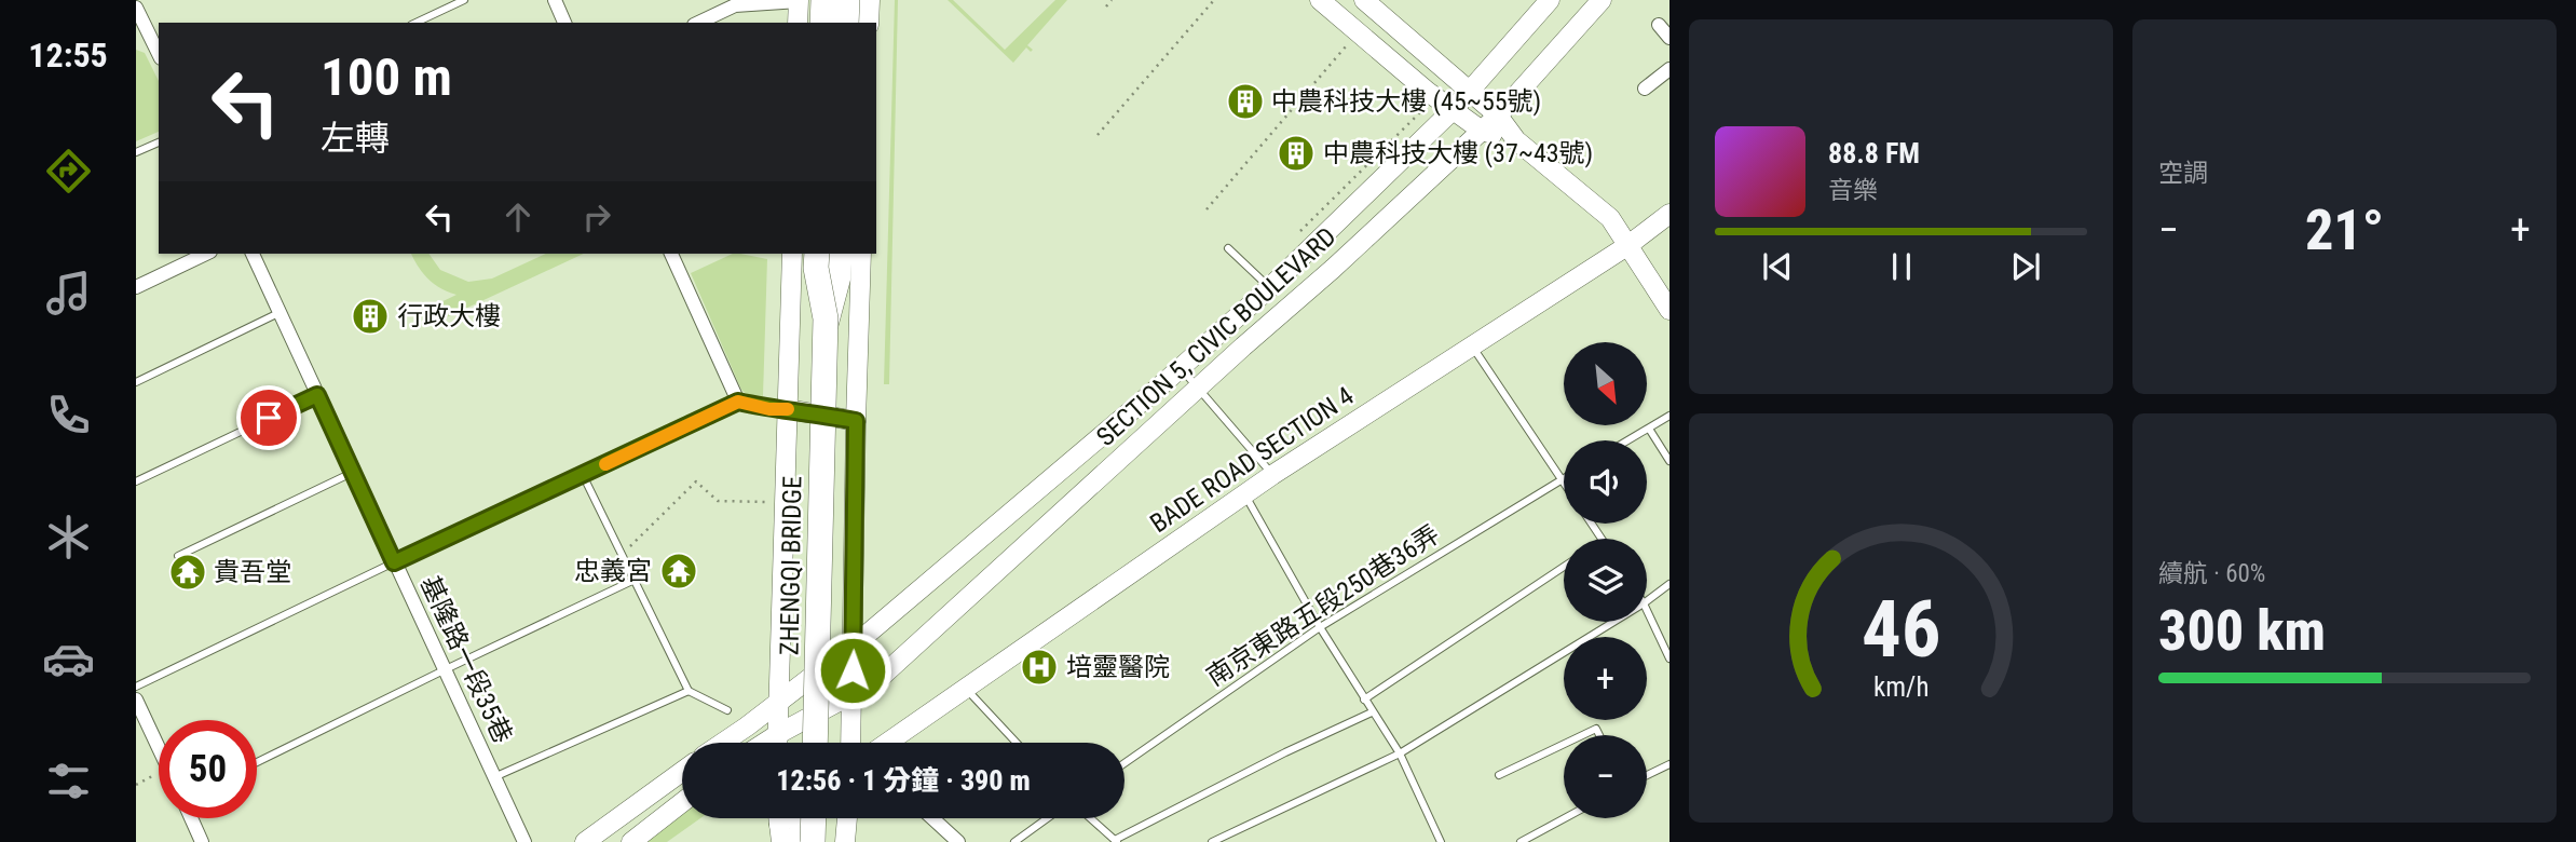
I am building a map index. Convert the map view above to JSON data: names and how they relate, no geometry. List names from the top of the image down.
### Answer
{
  "streets": {
    "highway": ["ZHENGQI BRIDGE"],
    "street": ["SECTION 5, CIVIC BOULEVARD", "BADE ROAD SECTION 4", "基隆路一段35巷"],
    "lane": ["南京東路五段250巷36弄"]
  },
  "places": {
    "building": ["中農科技大樓 (45~55號)", "中農科技大樓 (37~43號)", "行政大樓"],
    "temple": ["忠義宮", "貴吾堂"],
    "hospital": ["培靈醫院"]
  },
  "north": "bottom right",
  "page": {
    "tabs": "12:55",
    "tile": [
      "空調",
      ["續航 · 60%", "300 km"]
    ],
    "turn": ["100 m", "左轉"],
    "song": ["88.8 FM", "音樂"],
    "heat": ["−", "21°", "+"],
    "map_buttons": ["+", "−"],
    "limit": "50",
    "trip": "12:56 · 1 分鐘 · 390 m",
    "gauge": ["46", "km/h"]
  }
}
